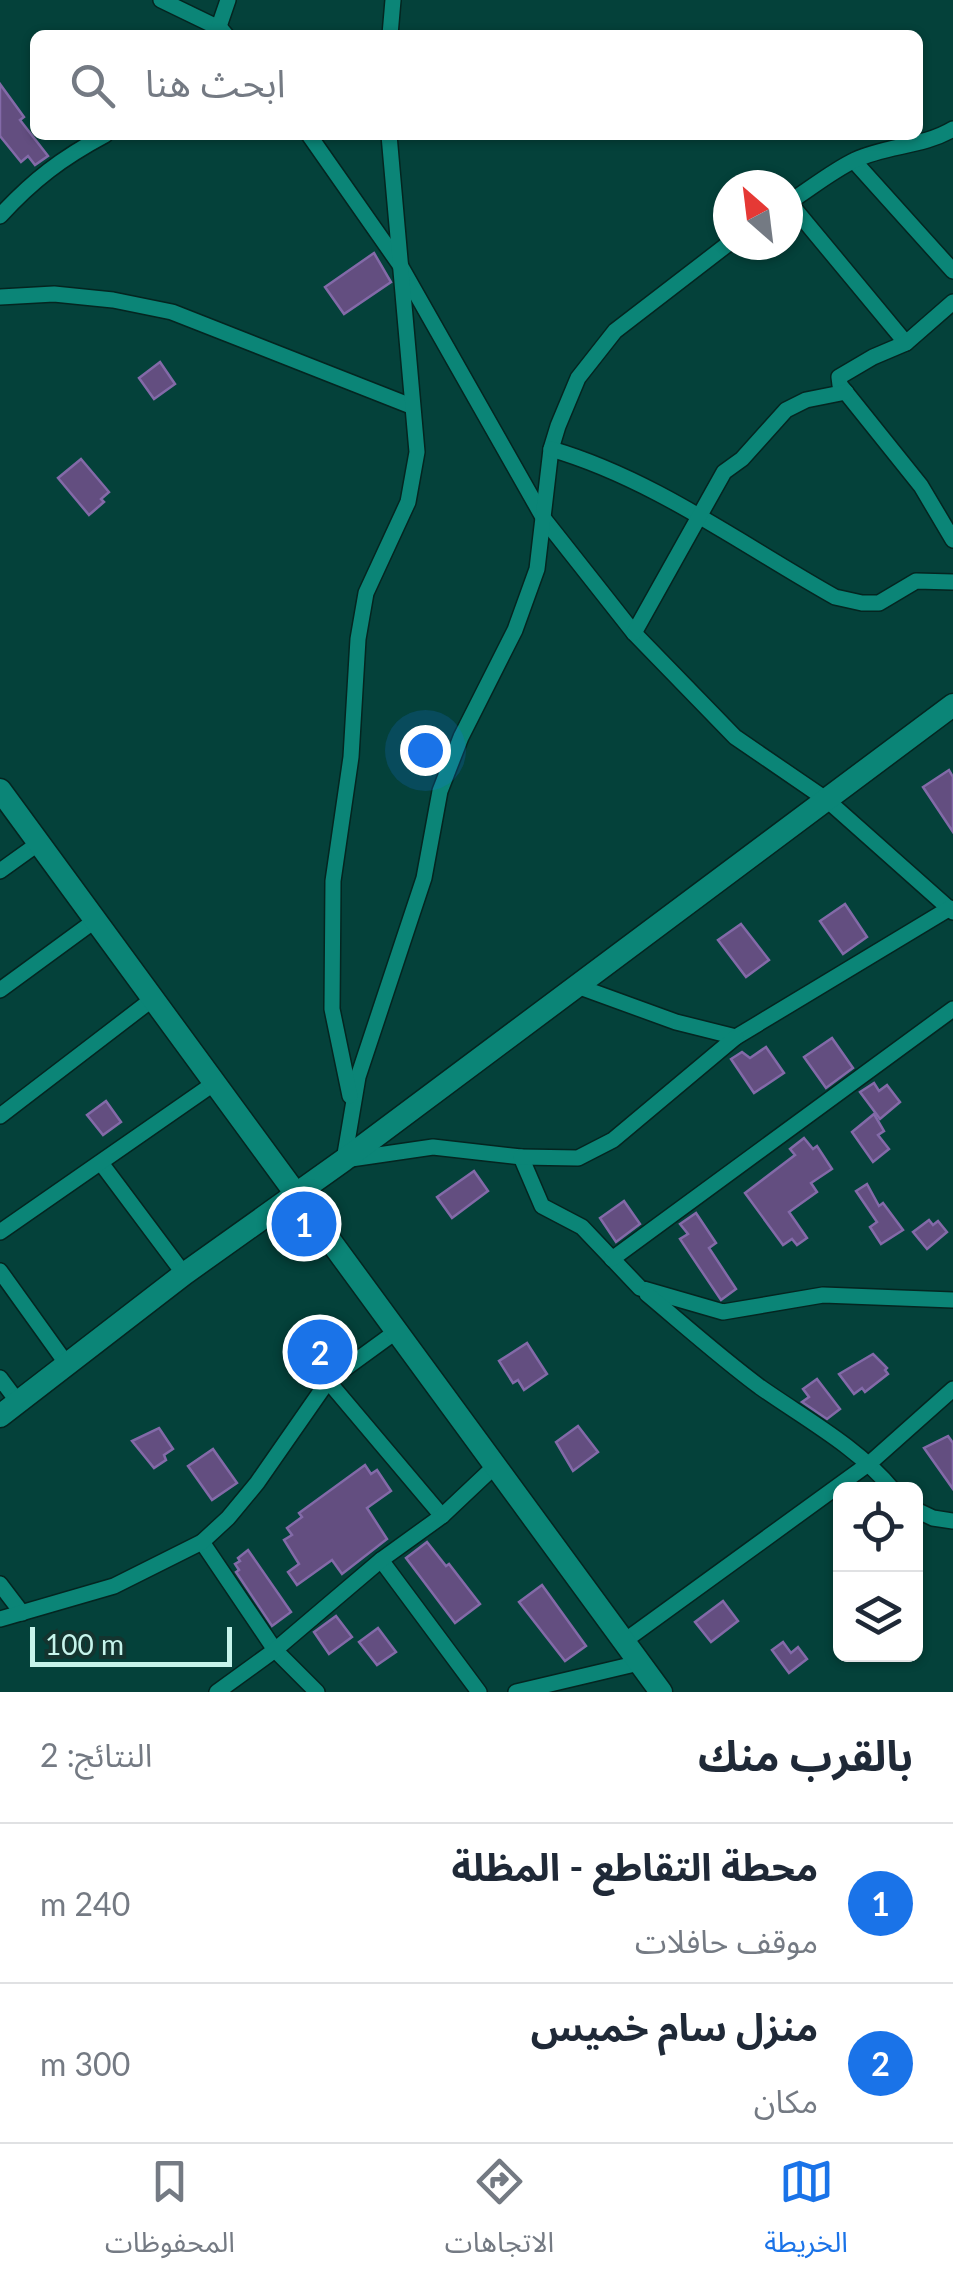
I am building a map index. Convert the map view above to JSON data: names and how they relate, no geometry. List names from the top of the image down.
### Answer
{
  "scale_bar": "100 m",
  "north": "top left",
  "page": {
    "search": "ابحث هنا",
    "pins": ["1", "2"],
    "scale": "100 m",
    "heading": ["بالقرب منك", "النتائج: 2"],
    "list": [
      {
        "mark": "1",
        "name": "محطة التقاطع - المظلة",
        "note": "موقف حافلات",
        "value": "240 m"
      },
      {
        "mark": "2",
        "name": "منزل سام خميس",
        "note": "مكان",
        "value": "300 m"
      }
    ],
    "nav": ["الخريطة", "الاتجاهات", "المحفوظات"]
  }
}
